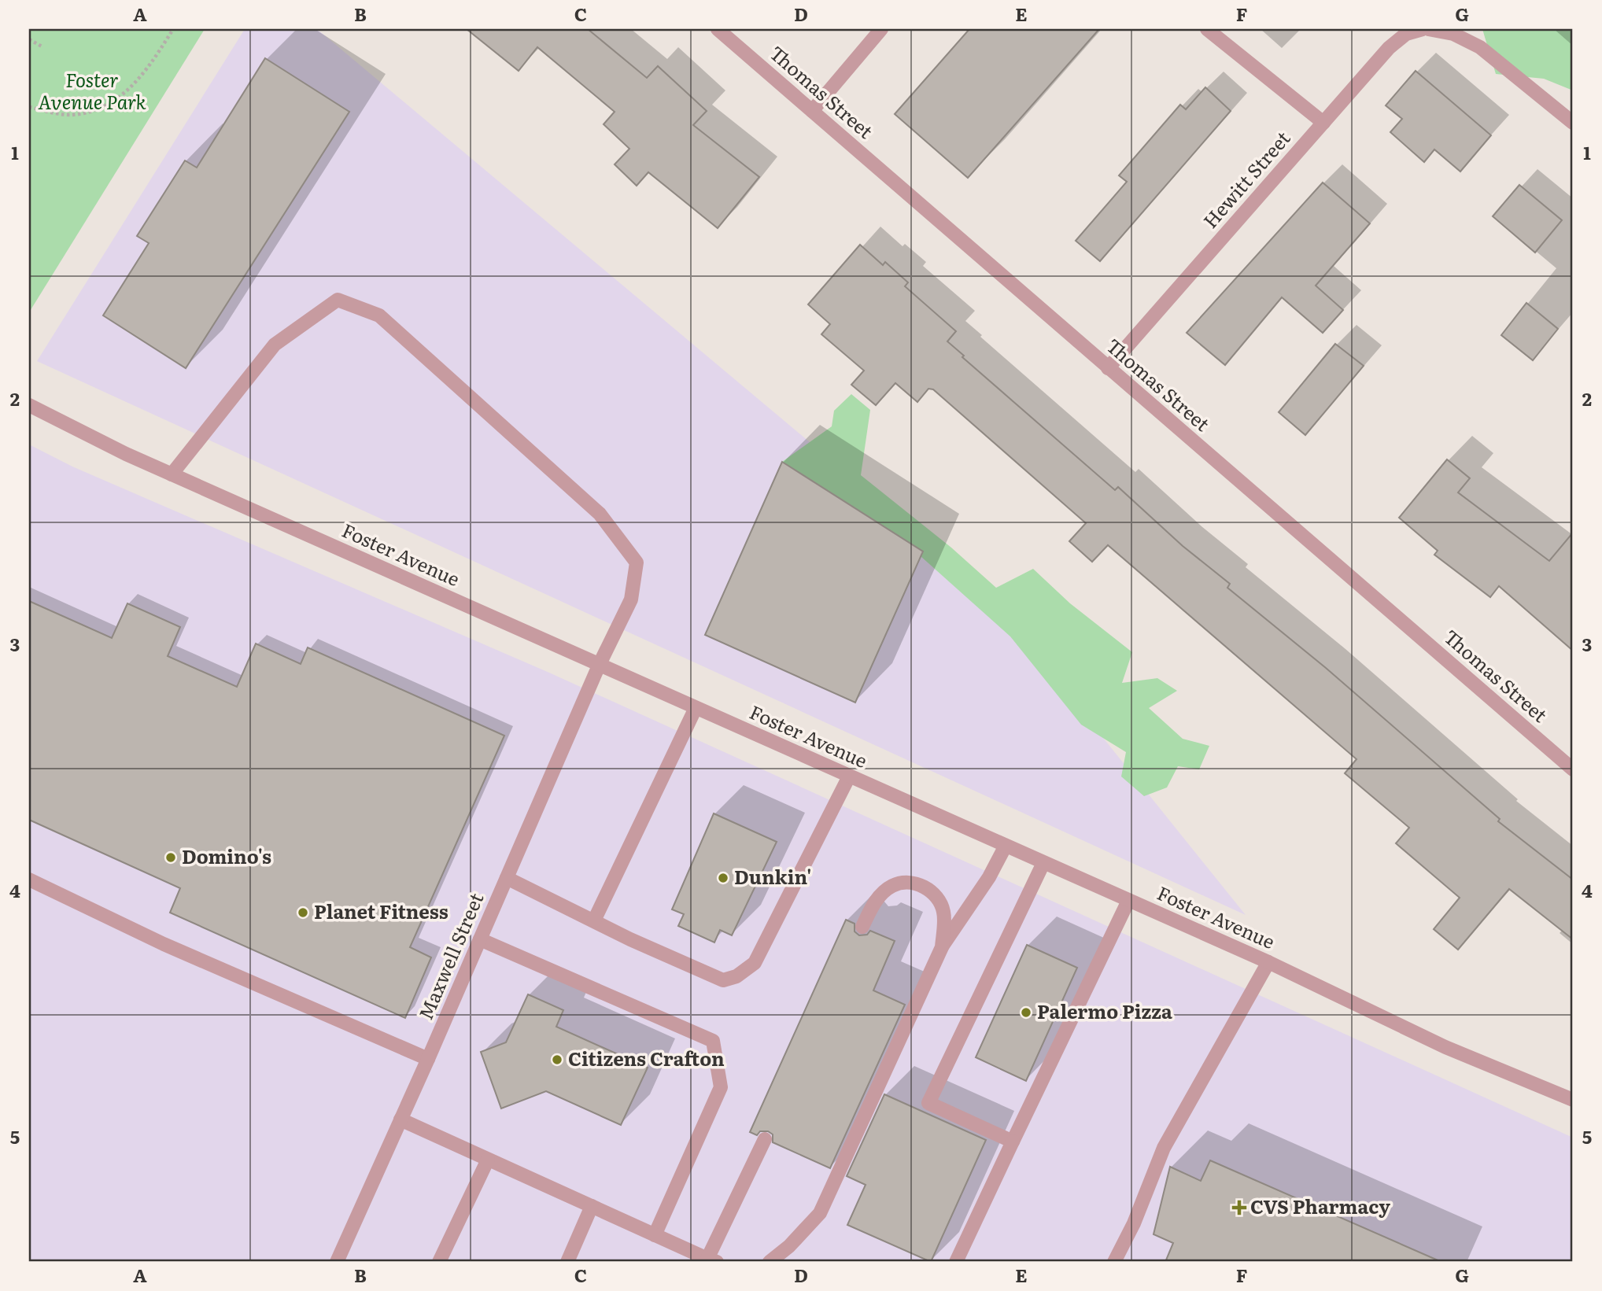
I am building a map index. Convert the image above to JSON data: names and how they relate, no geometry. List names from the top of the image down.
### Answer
{
  "streets": {
    "street": [
      "Thomas Street",
      "Hewitt Street",
      "Foster Avenue",
      "Maxwell Street"
    ]
  },
  "crossings": [
    ["Thomas Street", "Hewitt Street"],
    ["Foster Avenue", "Maxwell Street"]
  ],
  "parks": ["Foster Avenue Park"],
  "places": {
    "other": [
      "Domino's",
      "Dunkin'",
      "Planet Fitness",
      "Palermo Pizza",
      "Citizens Crafton"
    ],
    "health": ["CVS Pharmacy"]
  },
  "grid": {
    "columns": [
      "A",
      "B",
      "C",
      "D",
      "E",
      "F",
      "G"
    ],
    "rows": [
      "1",
      "2",
      "3",
      "4",
      "5"
    ]
  }
}
